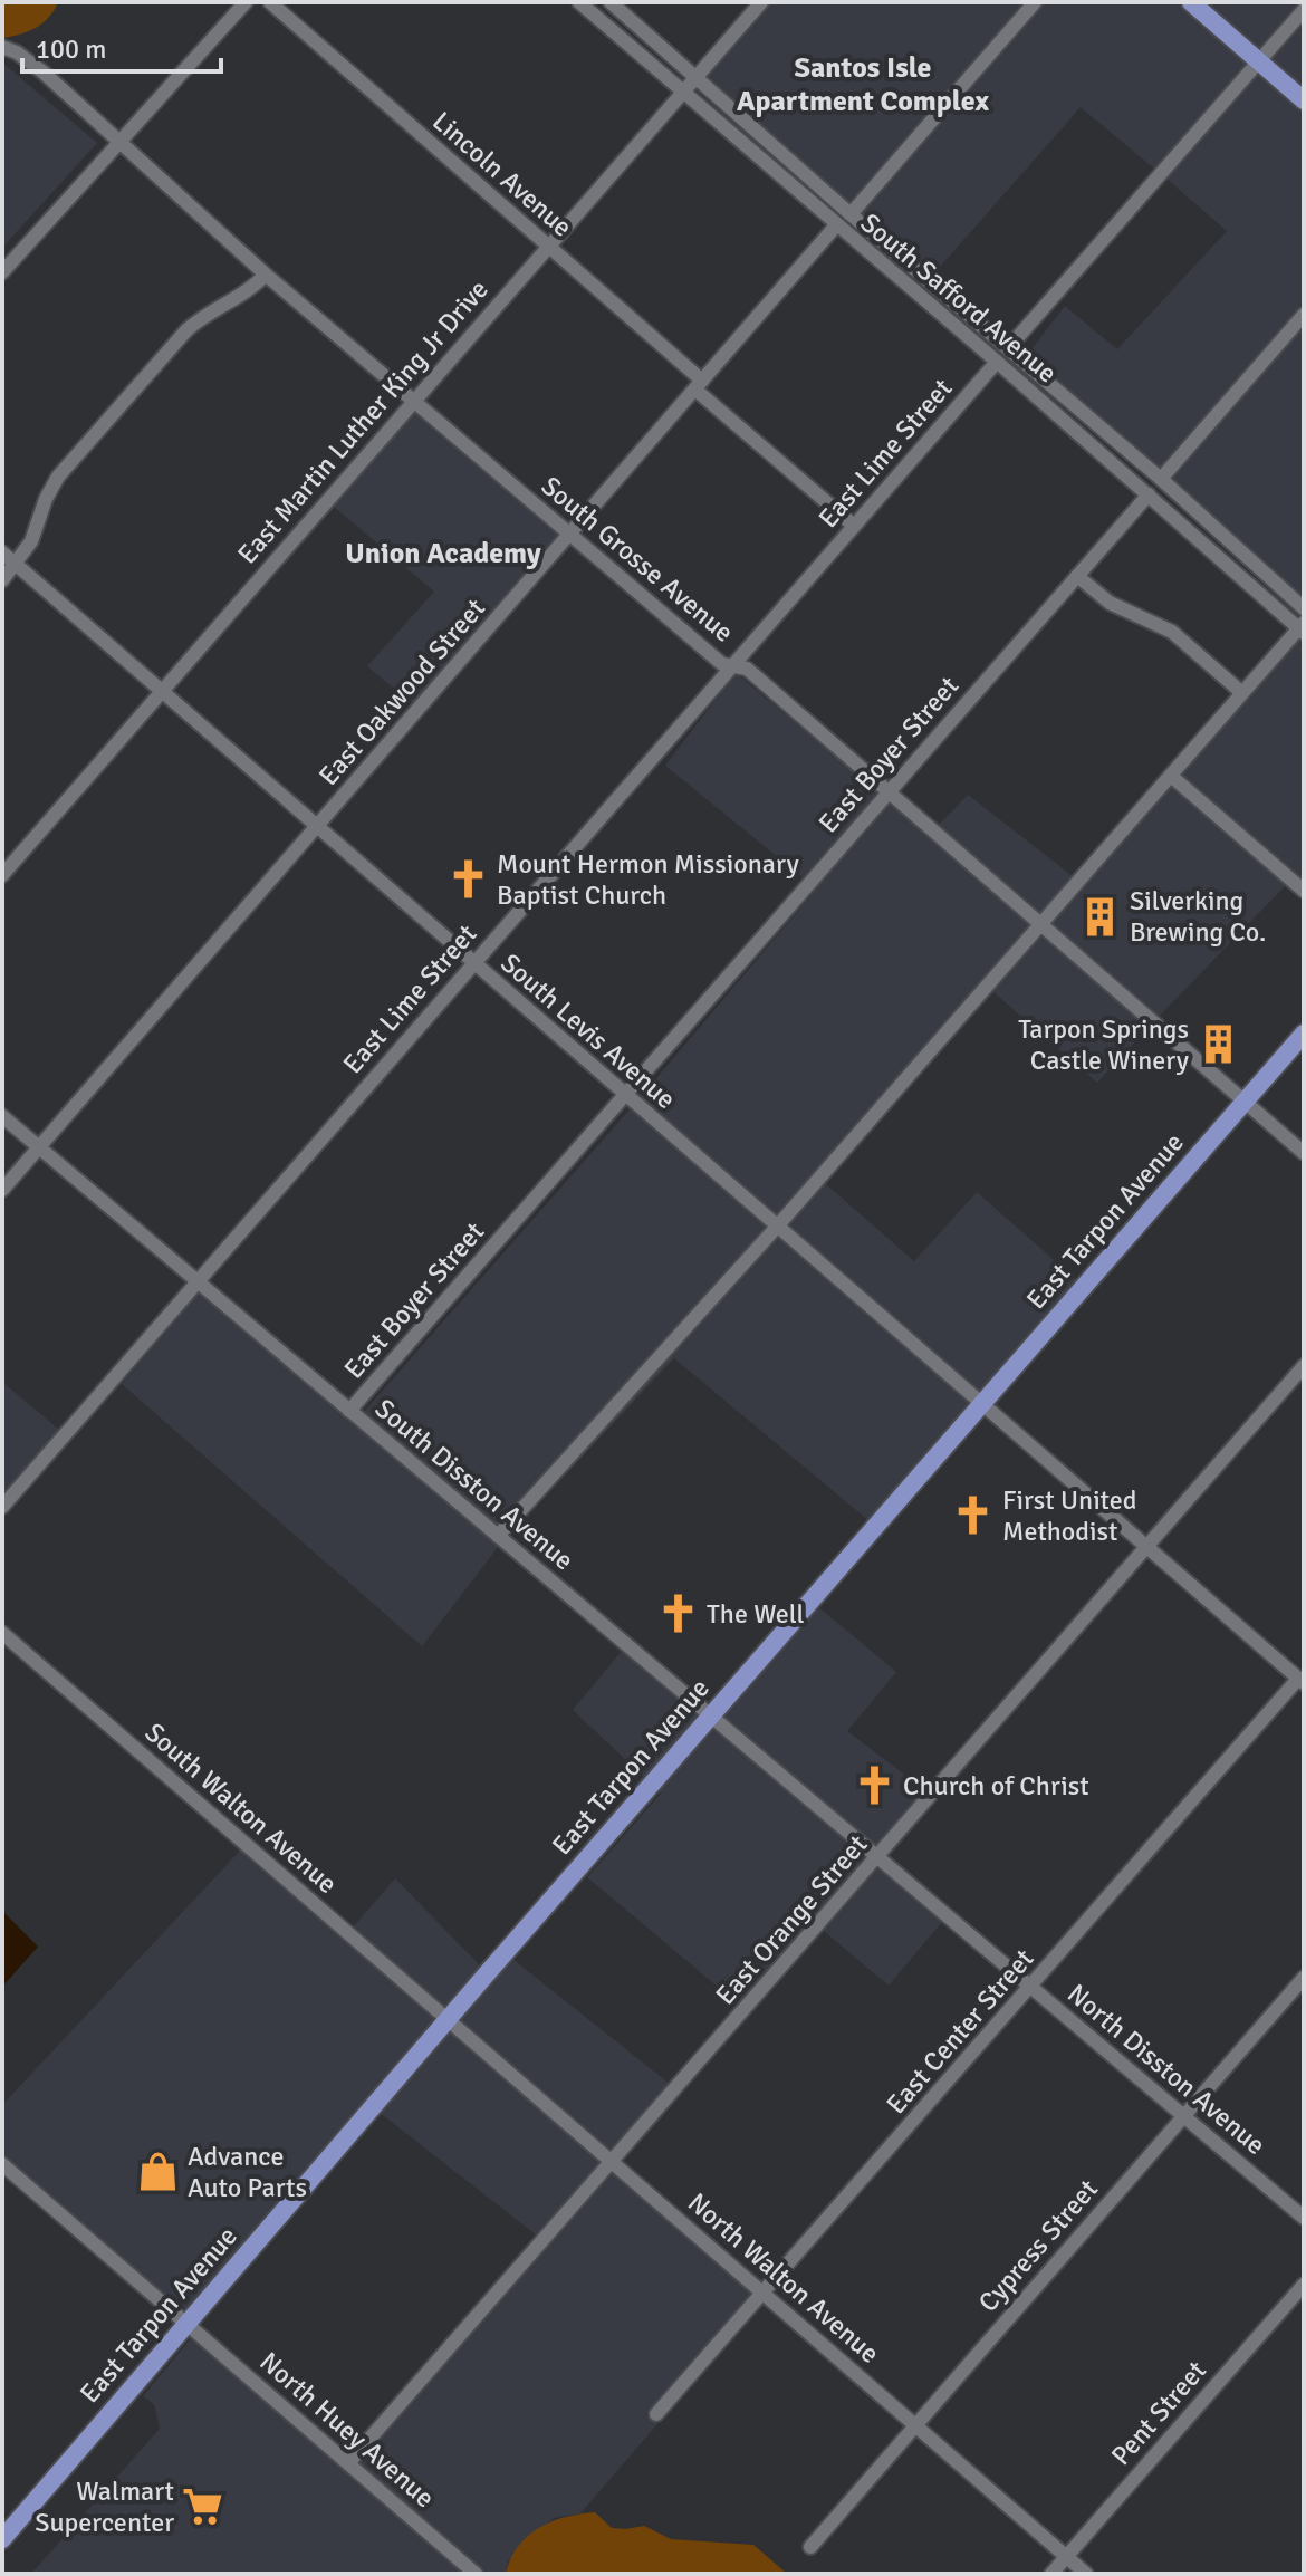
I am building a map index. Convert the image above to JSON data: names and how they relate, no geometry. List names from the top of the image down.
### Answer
{
  "streets": {
    "main road": ["East Tarpon Avenue"],
    "street": [
      "Lincoln Avenue",
      "South Safford Avenue",
      "East Martin Luther King Jr Drive",
      "East Lime Street",
      "South Grosse Avenue",
      "East Oakwood Street",
      "East Boyer Street",
      "South Levis Avenue",
      "South Disston Avenue",
      "South Walton Avenue",
      "East Orange Street",
      "East Center Street",
      "North Disston Avenue",
      "Cypress Street",
      "North Walton Avenue",
      "Pent Street",
      "North Huey Avenue"
    ]
  },
  "crossings": [
    ["Lincoln Avenue", "East Martin Luther King Jr Drive"],
    ["Lincoln Avenue", "East Lime Street"],
    ["Lincoln Avenue", "East Oakwood Street"],
    ["South Safford Avenue", "East Martin Luther King Jr Drive"],
    ["South Safford Avenue", "East Lime Street"],
    ["South Safford Avenue", "East Oakwood Street"],
    ["South Safford Avenue", "East Boyer Street"],
    ["East Martin Luther King Jr Drive", "South Grosse Avenue"],
    ["East Martin Luther King Jr Drive", "South Levis Avenue"],
    ["East Lime Street", "South Grosse Avenue"],
    ["East Lime Street", "South Levis Avenue"],
    ["East Lime Street", "South Disston Avenue"],
    ["South Grosse Avenue", "East Oakwood Street"],
    ["South Grosse Avenue", "East Boyer Street"],
    ["South Grosse Avenue", "East Tarpon Avenue"],
    ["East Oakwood Street", "South Levis Avenue"],
    ["East Oakwood Street", "South Disston Avenue"],
    ["East Boyer Street", "South Levis Avenue"],
    ["East Boyer Street", "South Disston Avenue"],
    ["South Levis Avenue", "East Tarpon Avenue"],
    ["South Levis Avenue", "East Orange Street"],
    ["South Levis Avenue", "East Center Street"],
    ["East Tarpon Avenue", "South Disston Avenue"],
    ["East Tarpon Avenue", "South Walton Avenue"],
    ["East Tarpon Avenue", "North Disston Avenue"],
    ["East Tarpon Avenue", "North Walton Avenue"],
    ["East Tarpon Avenue", "North Huey Avenue"],
    ["South Disston Avenue", "North Disston Avenue"],
    ["South Walton Avenue", "North Walton Avenue"],
    ["East Orange Street", "North Disston Avenue"],
    ["East Orange Street", "North Walton Avenue"],
    ["East Orange Street", "North Huey Avenue"],
    ["East Center Street", "North Disston Avenue"],
    ["East Center Street", "North Walton Avenue"],
    ["North Disston Avenue", "Cypress Street"],
    ["Cypress Street", "North Walton Avenue"],
    ["North Walton Avenue", "Pent Street"]
  ],
  "districts": ["Santos Isle Apartment Complex", "Union Academy"],
  "places": {
    "church": [
      "Mount Hermon Missionary Baptist Church",
      "First United Methodist",
      "The Well",
      "Church of Christ"
    ],
    "building": ["Silverking Brewing Co.", "Tarpon Springs Castle Winery"],
    "shop": ["Advance Auto Parts"],
    "supermarket": ["Walmart Supercenter"]
  },
  "scale_bar": "100 m"
}
